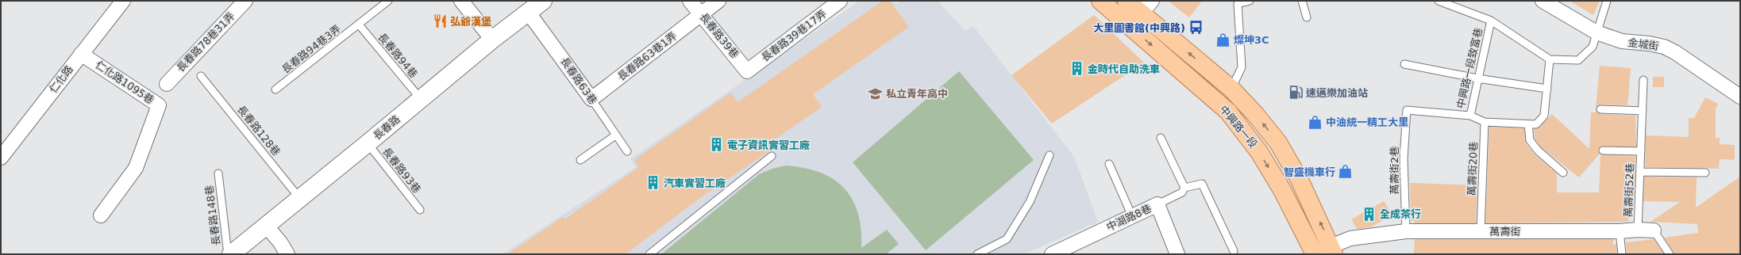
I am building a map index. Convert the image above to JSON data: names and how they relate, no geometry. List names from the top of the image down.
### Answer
{
  "streets": {
    "main road": ["中興路一段"],
    "street": [
      "長春路39巷",
      "長春路39巷17弄",
      "長春路78巷31弄",
      "金城街",
      "長春路63巷1弄",
      "仁化路",
      "長春路63巷",
      "仁化路1095巷",
      "長春路",
      "中湖路8巷",
      "萬壽街"
    ],
    "lane": [
      "長春路94巷3弄",
      "長春路94巷",
      "中興路一段致富巷",
      "長春路128巷",
      "萬壽街20巷",
      "長春路93巷",
      "萬壽街2巷",
      "萬壽街52巷",
      "長春路148巷"
    ]
  },
  "crossings": [
    ["長春路39巷", "長春路39巷17弄"],
    ["長春路39巷", "長春路63巷1弄"],
    ["長春路78巷31弄", "仁化路1095巷"],
    ["長春路94巷3弄", "長春路94巷"],
    ["長春路94巷", "長春路"],
    ["長春路63巷1弄", "長春路63巷"],
    ["中興路一段致富巷", "萬壽街2巷"],
    ["仁化路", "仁化路1095巷"],
    ["長春路63巷", "長春路"],
    ["中興路一段", "萬壽街"],
    ["長春路", "長春路128巷"],
    ["長春路", "長春路93巷"],
    ["萬壽街20巷", "萬壽街"],
    ["萬壽街2巷", "萬壽街"],
    ["萬壽街52巷", "萬壽街"]
  ],
  "places": {
    "restaurant": ["弘爺漢堡"],
    "bus stop": ["大里圖書館(中興路)"],
    "shop": ["燦坤3C", "中油統一精工大里", "智盛機車行"],
    "building": [
      "金時代自助洗車",
      "電子資訊實習工廠",
      "汽車實習工廠",
      "全成茶行"
    ],
    "fuel station": ["速邁樂加油站"],
    "school or university": ["私立青年高中"]
  }
}
